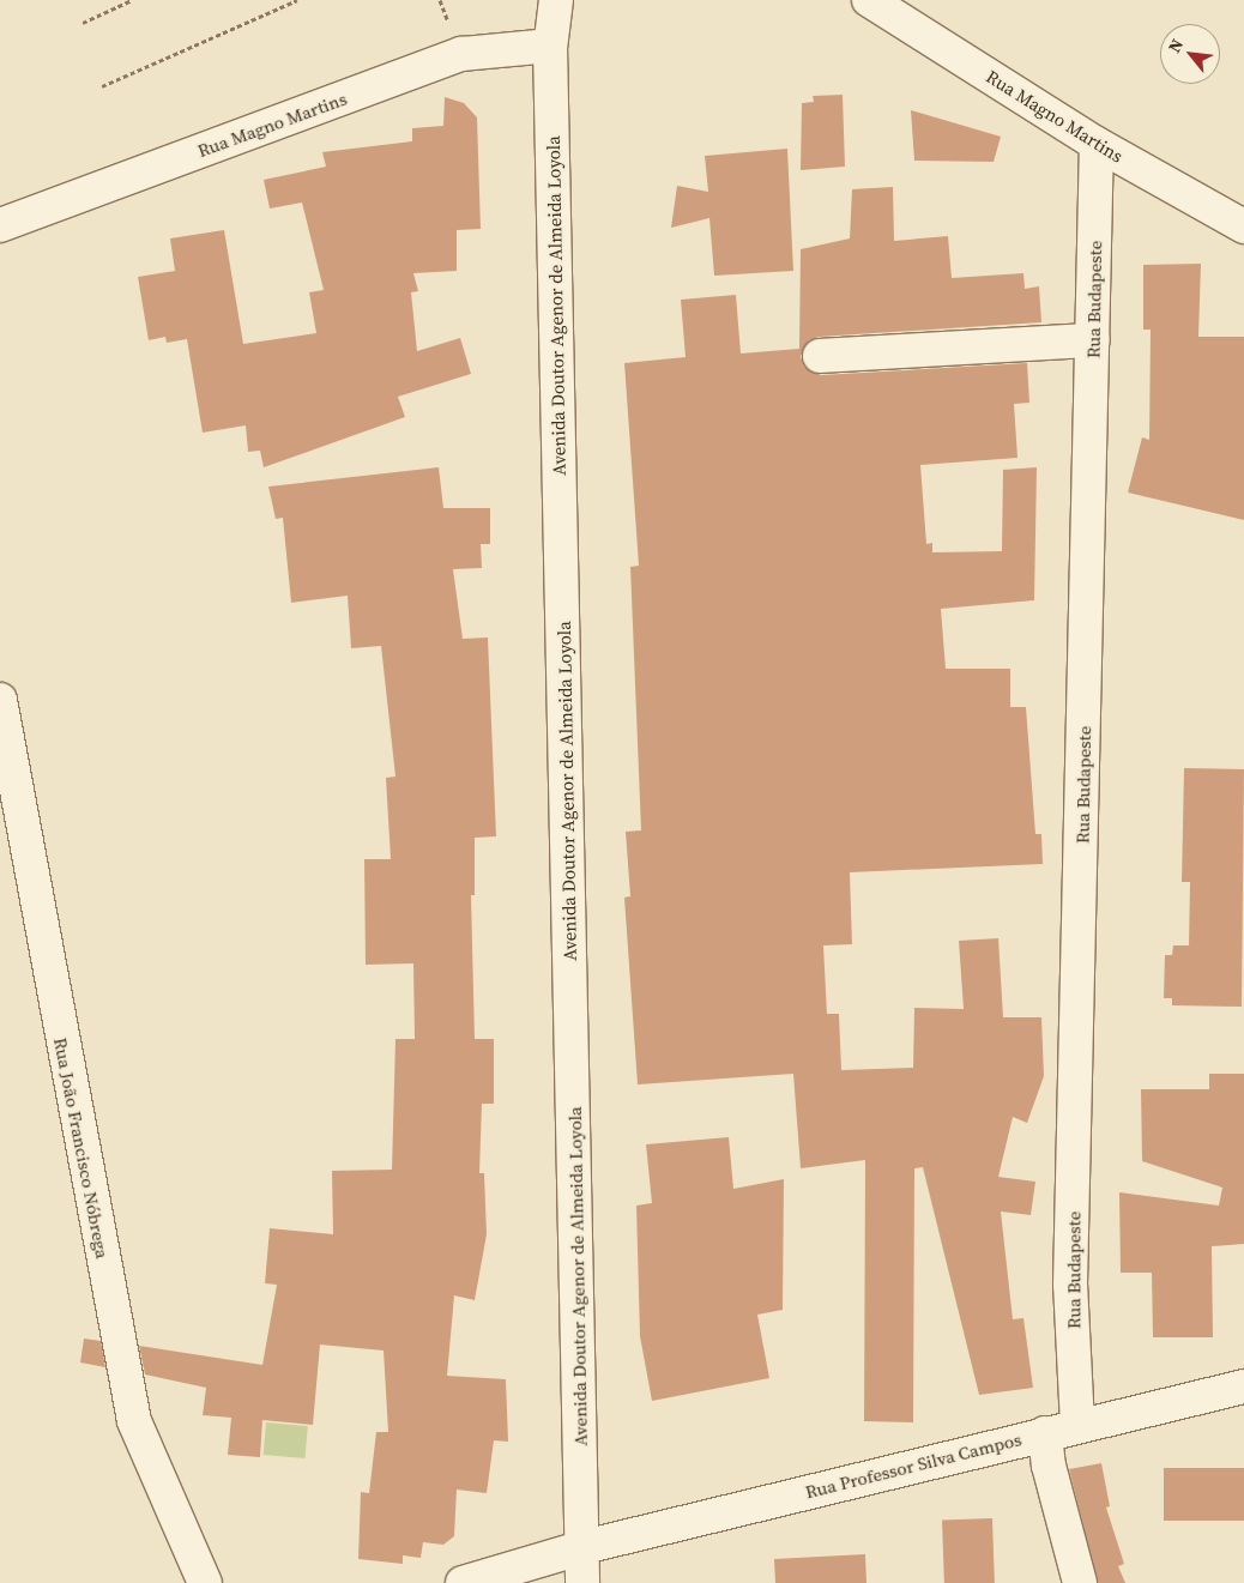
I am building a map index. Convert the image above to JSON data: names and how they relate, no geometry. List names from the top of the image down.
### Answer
{
  "streets": {
    "street": [
      "Rua Magno Martins",
      "Rua Budapeste",
      "Avenida Doutor Agenor de Almeida Loyola",
      "Rua João Francisco Nóbrega",
      "Rua Professor Silva Campos"
    ]
  },
  "crossings": [
    ["Rua Magno Martins", "Rua Budapeste"],
    ["Rua Magno Martins", "Avenida Doutor Agenor de Almeida Loyola"],
    ["Rua Budapeste", "Rua Professor Silva Campos"],
    ["Avenida Doutor Agenor de Almeida Loyola", "Rua Professor Silva Campos"]
  ],
  "north": "top left"
}
